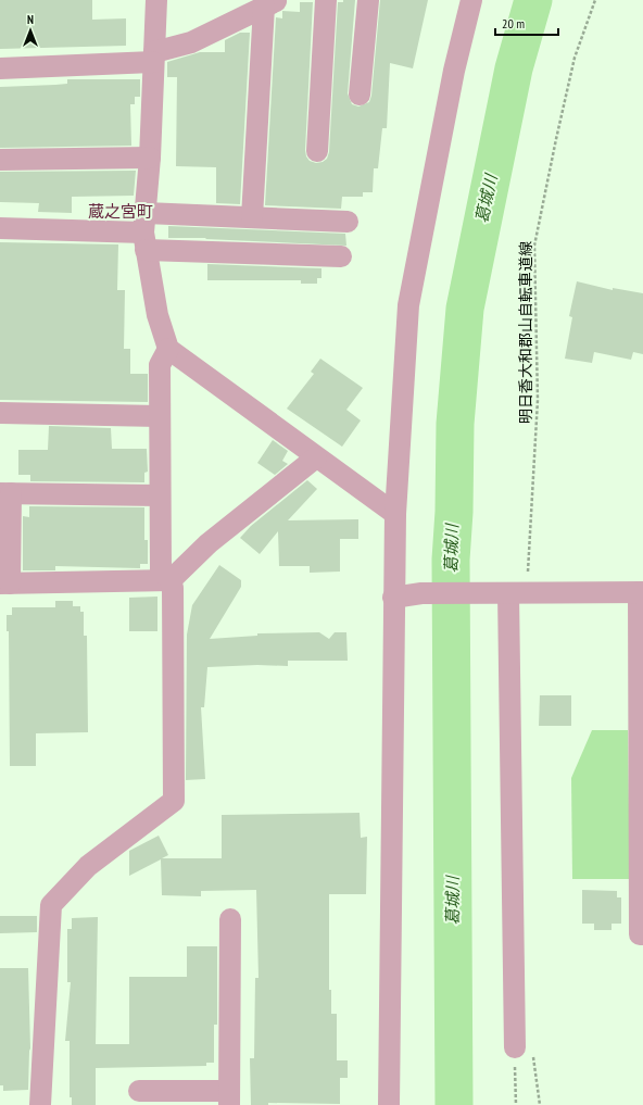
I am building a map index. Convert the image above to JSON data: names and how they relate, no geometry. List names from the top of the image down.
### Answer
{
  "streets": {
    "path": ["明日香大和郡山自転車道線"]
  },
  "districts": ["蔵之宮町"],
  "water": ["葛城川"],
  "scale_bar": "20 m",
  "north": "top"
}
